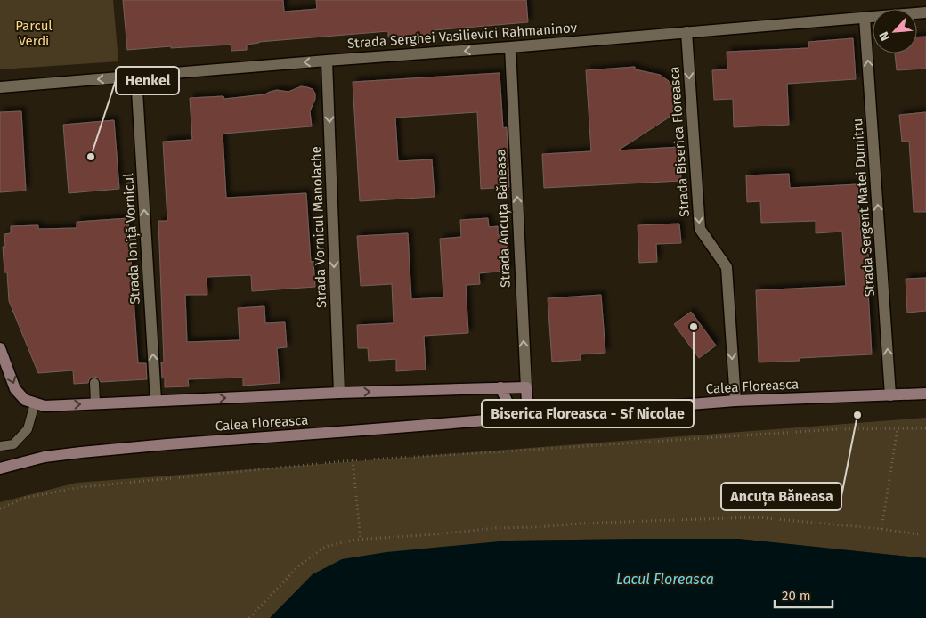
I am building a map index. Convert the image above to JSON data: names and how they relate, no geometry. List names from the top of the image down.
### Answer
{
  "streets": {
    "main road": ["Calea Floreasca"],
    "street": [
      "Strada Serghei Vasilievici Rahmaninov",
      "Strada Biserica Floreasca",
      "Strada Sergent Matei Dumitru",
      "Strada Ancuța Băneasa",
      "Strada Vornicul Manolache",
      "Strada Ioniță Vornicul"
    ]
  },
  "crossings": [
    ["Strada Serghei Vasilievici Rahmaninov", "Strada Biserica Floreasca"],
    ["Strada Serghei Vasilievici Rahmaninov", "Strada Sergent Matei Dumitru"],
    ["Strada Serghei Vasilievici Rahmaninov", "Strada Ancuța Băneasa"],
    ["Strada Serghei Vasilievici Rahmaninov", "Strada Vornicul Manolache"],
    ["Strada Serghei Vasilievici Rahmaninov", "Strada Ioniță Vornicul"],
    ["Strada Biserica Floreasca", "Calea Floreasca"],
    ["Strada Sergent Matei Dumitru", "Calea Floreasca"],
    ["Strada Ancuța Băneasa", "Calea Floreasca"],
    ["Strada Vornicul Manolache", "Calea Floreasca"],
    ["Strada Ioniță Vornicul", "Calea Floreasca"]
  ],
  "one_way": [
    "Strada Serghei Vasilievici Rahmaninov",
    "Strada Biserica Floreasca",
    "Strada Sergent Matei Dumitru",
    "Strada Ancuța Băneasa",
    "Strada Vornicul Manolache",
    "Strada Ioniță Vornicul"
  ],
  "water": ["Lacul Floreasca"],
  "parks": ["Parcul Verdi"],
  "places": ["Henkel", "Biserica Floreasca - Sf Nicolae", "Ancuța Băneasa"],
  "scale_bar": "20 m",
  "north": "bottom left"
}
